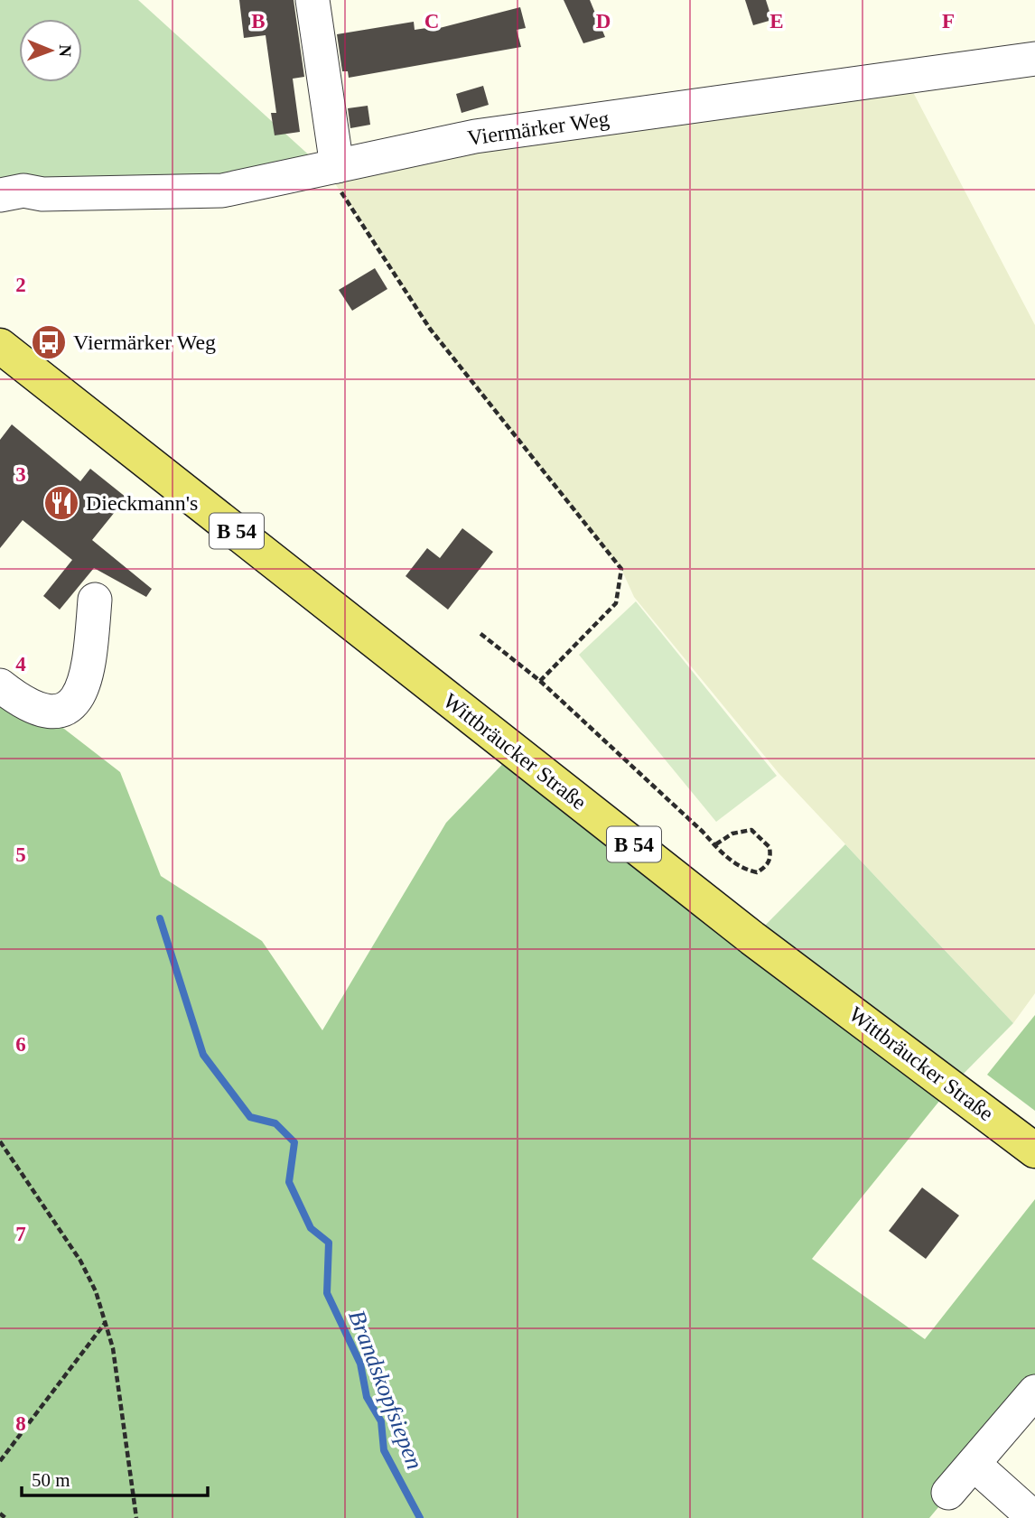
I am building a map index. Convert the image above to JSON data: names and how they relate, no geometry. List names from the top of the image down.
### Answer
{
  "streets": {
    "main road": ["B 54", "Wittbräucker Straße"],
    "street": ["Viermärker Weg"]
  },
  "water": ["Brandskopfsiepen"],
  "places": {
    "bus stop": ["Viermärker Weg"],
    "restaurant": ["Dieckmann's"]
  },
  "scale_bar": "50 m",
  "north": "right",
  "grid": {
    "columns": [
      "B",
      "C",
      "D",
      "E",
      "F"
    ],
    "rows": [
      "2",
      "3",
      "4",
      "5",
      "6",
      "7",
      "8"
    ]
  }
}
